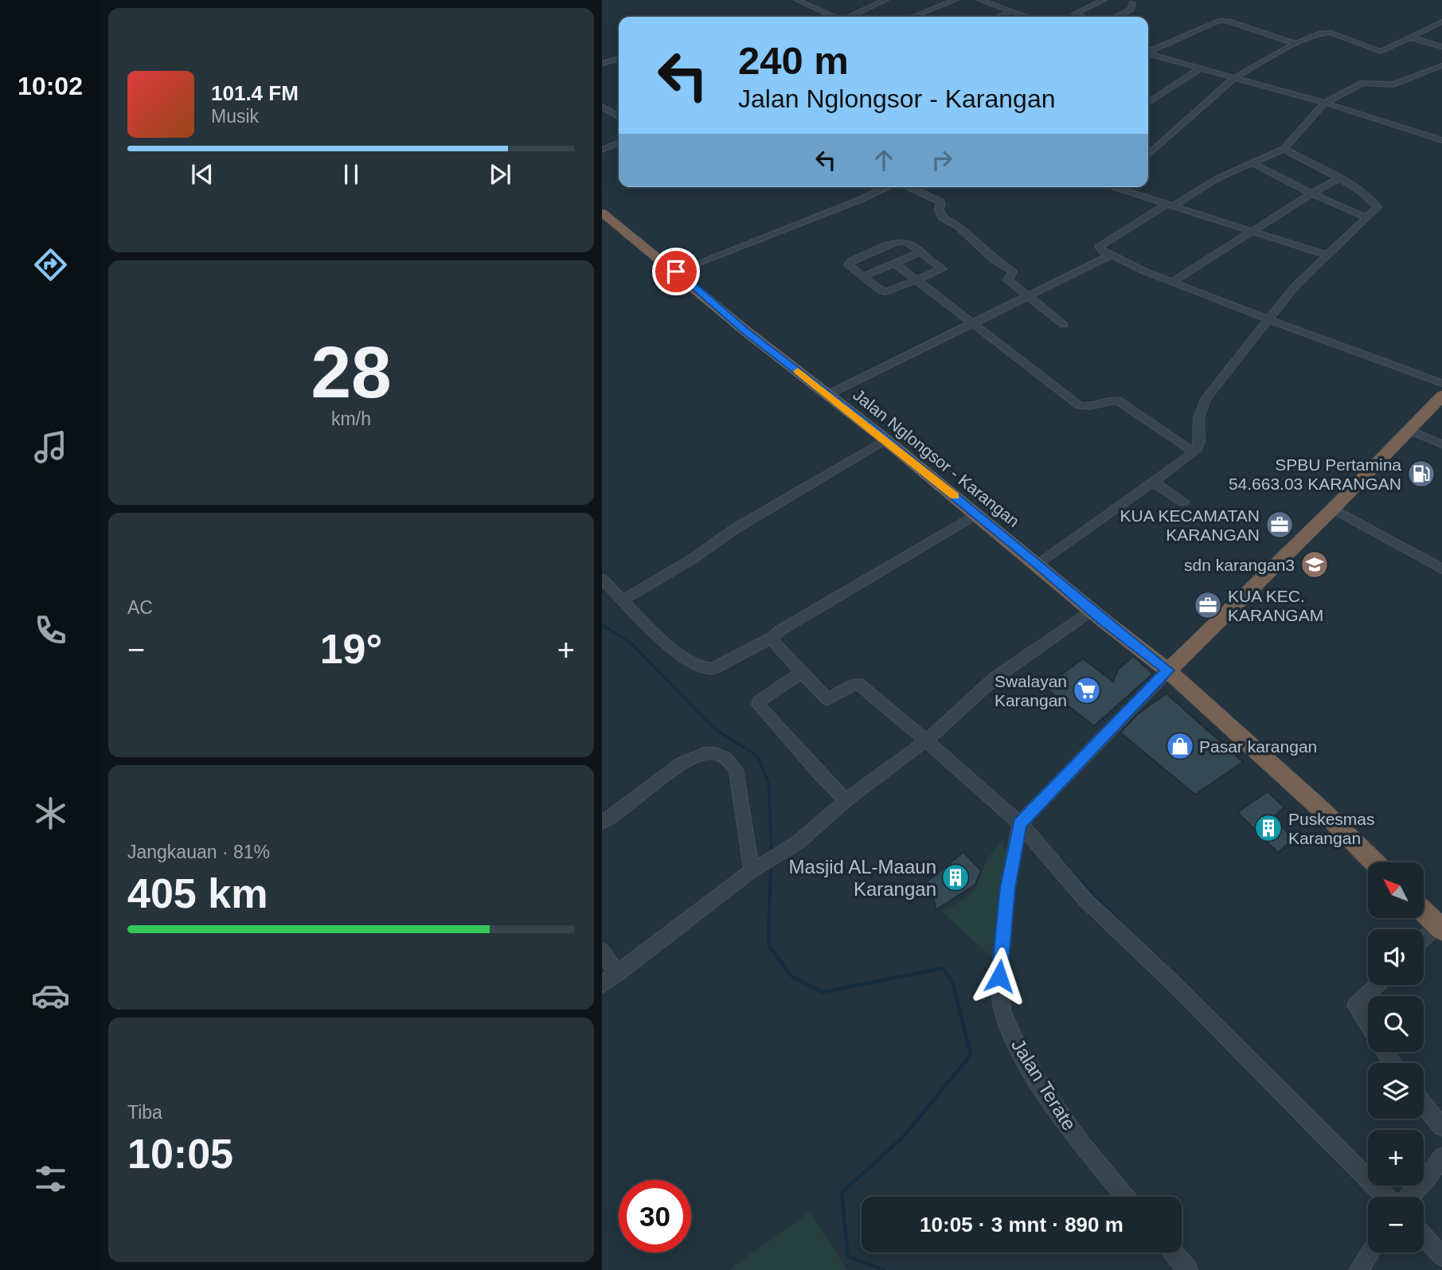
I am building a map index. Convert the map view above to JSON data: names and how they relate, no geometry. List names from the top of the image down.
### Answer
{
  "streets": {
    "highway": ["Jalan Nglongsor - Karangan"],
    "street": ["Jalan Terate"]
  },
  "places": {
    "fuel station": ["SPBU Pertamina 54.663.03 KARANGAN"],
    "office": ["KUA KECAMATAN KARANGAN", "KUA KEC. KARANGAM"],
    "school or university": ["sdn karangan3"],
    "supermarket": ["Swalayan Karangan"],
    "shop": ["Pasar karangan"],
    "building": ["Puskesmas Karangan", "Masjid AL-Maaun Karangan"]
  },
  "north": "top left",
  "page": {
    "tabs": "10:02",
    "turn": ["240 m", "Jalan Nglongsor - Karangan"],
    "song": ["101.4 FM", "Musik"],
    "tile": [
      ["28", "km/h"],
      "AC",
      ["Jangkauan · 81%", "405 km"],
      ["Tiba", "10:05"]
    ],
    "heat": ["−", "19°", "+"],
    "map_buttons": ["+", "−"],
    "limit": "30",
    "trip": "10:05 · 3 mnt · 890 m"
  }
}
